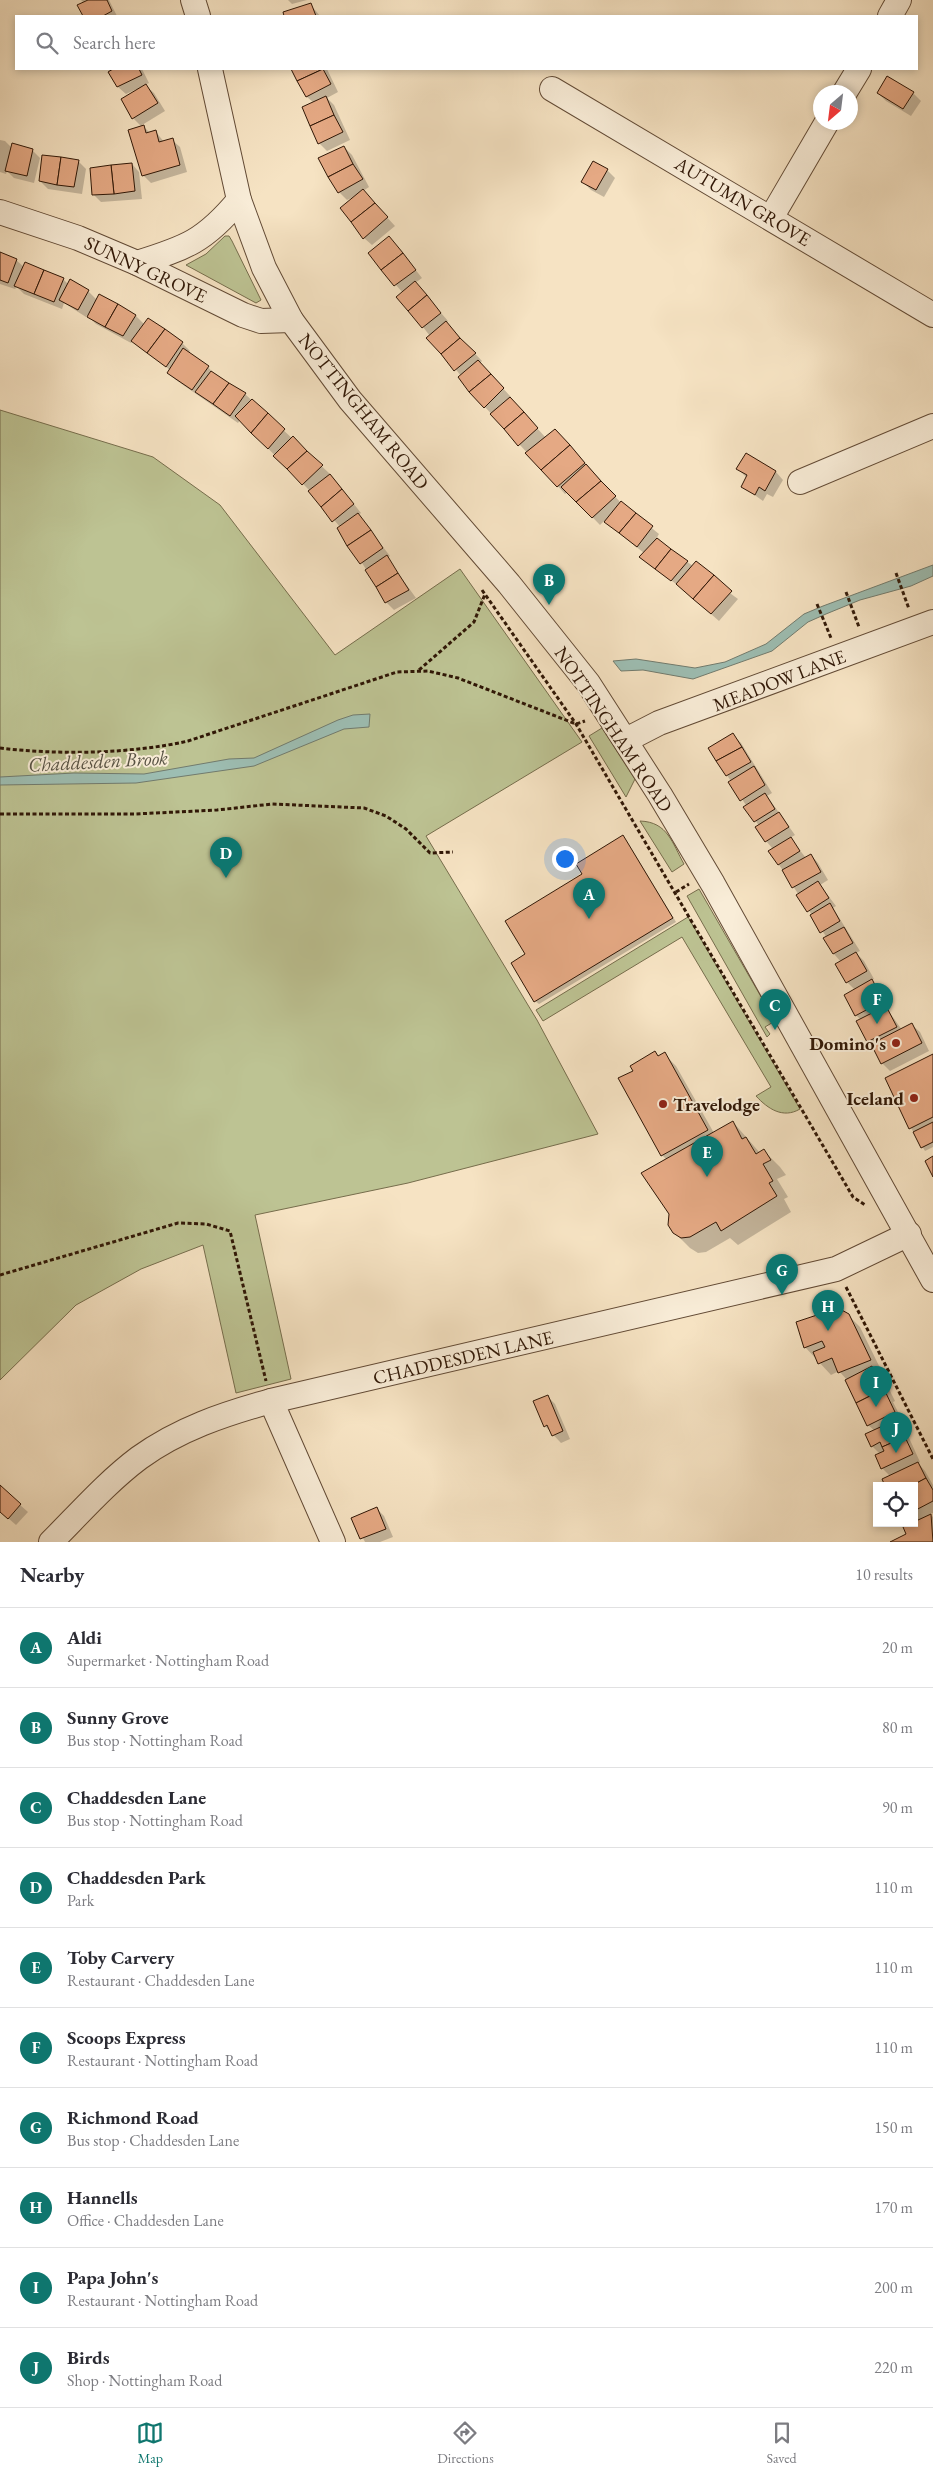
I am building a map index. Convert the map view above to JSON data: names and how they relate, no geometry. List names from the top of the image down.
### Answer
{
  "streets": {
    "street": [
      "AUTUMN GROVE",
      "SUNNY GROVE",
      "NOTTINGHAM ROAD",
      "MEADOW LANE",
      "CHADDESDEN LANE"
    ]
  },
  "crossings": [
    ["SUNNY GROVE", "NOTTINGHAM ROAD"],
    ["NOTTINGHAM ROAD", "MEADOW LANE"],
    ["NOTTINGHAM ROAD", "CHADDESDEN LANE"]
  ],
  "water": ["Chaddesden Brook"],
  "places": ["Domino's", "Iceland", "Travelodge"],
  "north": "bottom left",
  "page": {
    "search": "Search here",
    "pins": [
      "B",
      "D",
      "A",
      "F",
      "C",
      "E",
      "G",
      "H",
      "I",
      "J"
    ],
    "heading": ["Nearby", "10 results"],
    "list": [
      {
        "mark": "A",
        "name": "Aldi",
        "note": "Supermarket · Nottingham Road",
        "value": "20 m"
      },
      {
        "mark": "B",
        "name": "Sunny Grove",
        "note": "Bus stop · Nottingham Road",
        "value": "80 m"
      },
      {
        "mark": "C",
        "name": "Chaddesden Lane",
        "note": "Bus stop · Nottingham Road",
        "value": "90 m"
      },
      {
        "mark": "D",
        "name": "Chaddesden Park",
        "note": "Park",
        "value": "110 m"
      },
      {
        "mark": "E",
        "name": "Toby Carvery",
        "note": "Restaurant · Chaddesden Lane",
        "value": "110 m"
      },
      {
        "mark": "F",
        "name": "Scoops Express",
        "note": "Restaurant · Nottingham Road",
        "value": "110 m"
      },
      {
        "mark": "G",
        "name": "Richmond Road",
        "note": "Bus stop · Chaddesden Lane",
        "value": "150 m"
      },
      {
        "mark": "H",
        "name": "Hannells",
        "note": "Office · Chaddesden Lane",
        "value": "170 m"
      },
      {
        "mark": "I",
        "name": "Papa John's",
        "note": "Restaurant · Nottingham Road",
        "value": "200 m"
      },
      {
        "mark": "J",
        "name": "Birds",
        "note": "Shop · Nottingham Road",
        "value": "220 m"
      }
    ],
    "nav": ["Map", "Directions", "Saved"]
  }
}
